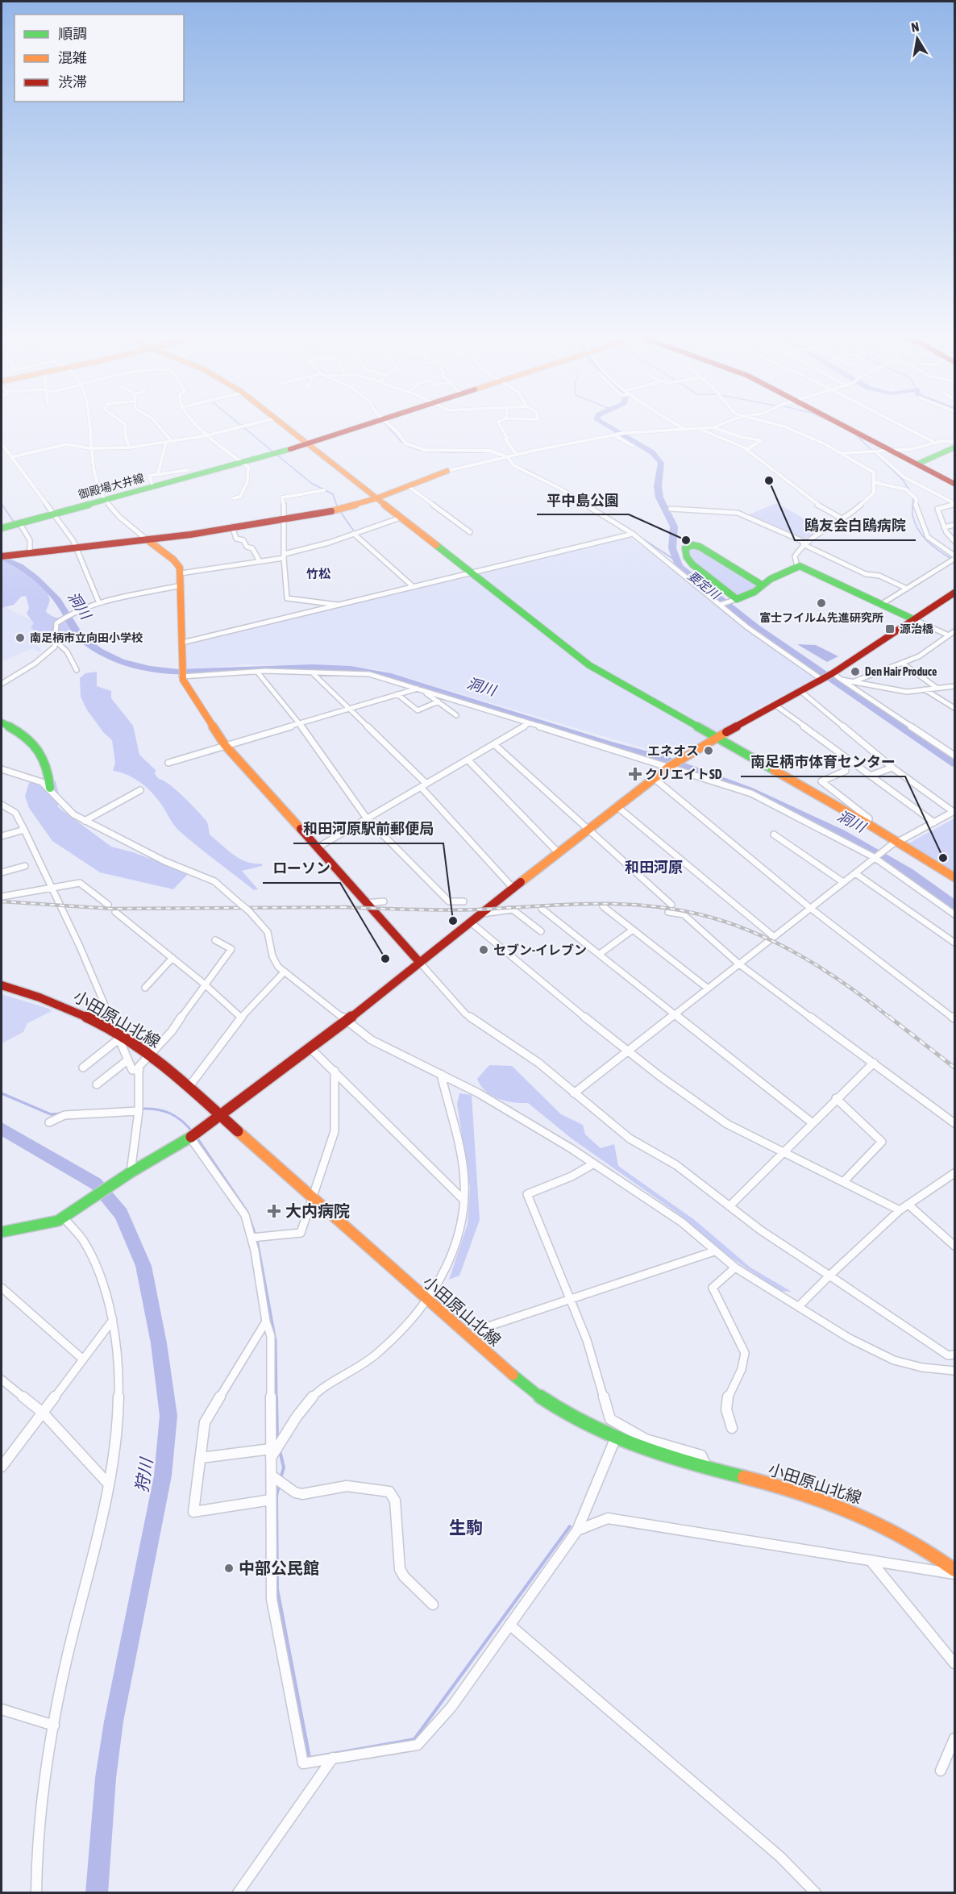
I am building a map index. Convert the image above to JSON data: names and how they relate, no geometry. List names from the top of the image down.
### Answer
{
  "streets": {
    "street": ["御殿場大井線", "小田原山北線"]
  },
  "districts": ["竹松", "和田河原", "生駒"],
  "water": ["要定川", "洞川", "狩川"],
  "places": {
    "other": [
      "鴎友会白鴎病院",
      "平中島公園",
      "富士フイルム先進研究所",
      "南足柄市立向田小学校",
      "Den Hair Produce",
      "エネオス",
      "南足柄市体育センター",
      "和田河原駅前郵便局",
      "セブン-イレブン",
      "ローソン",
      "中部公民館"
    ],
    "transit": ["源治橋"],
    "health": ["クリエイトSD", "大内病院"]
  },
  "legend": ["順調", "混雑", "渋滞"],
  "north": "top"
}
